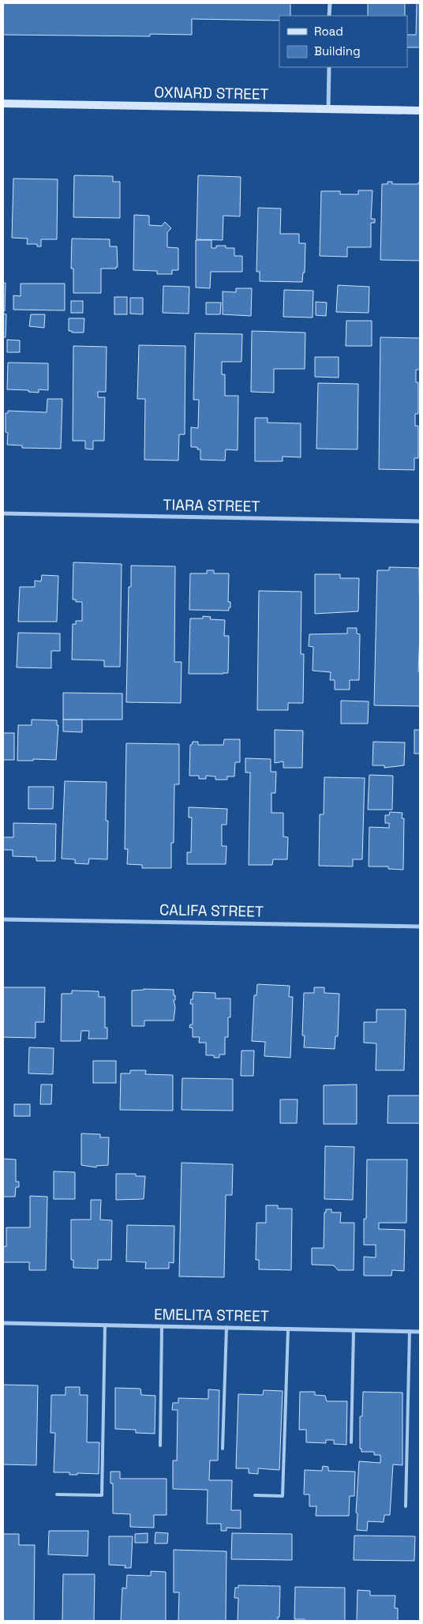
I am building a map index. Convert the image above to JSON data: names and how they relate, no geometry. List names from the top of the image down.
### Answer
{
  "streets": {
    "main road": ["OXNARD STREET"],
    "street": ["TIARA STREET", "CALIFA STREET", "EMELITA STREET"]
  },
  "legend": ["Road", "Building"]
}
